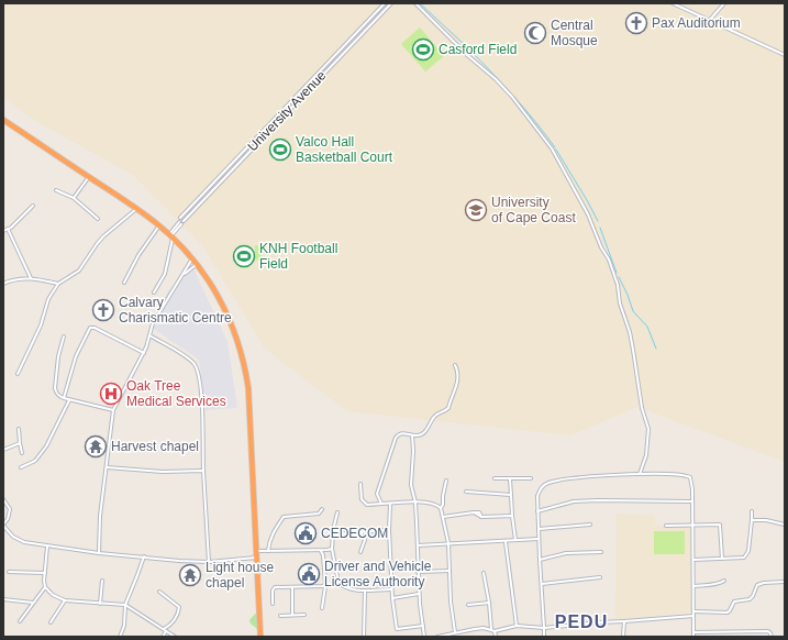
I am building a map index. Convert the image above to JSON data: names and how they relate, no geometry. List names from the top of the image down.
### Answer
{
  "streets": {
    "street": ["University Avenue"]
  },
  "districts": ["PEDU"],
  "places": {
    "church": ["Pax Auditorium", "Calvary Charismatic Centre"],
    "mosque": ["Central Mosque"],
    "sports": ["Casford Field", "Valco Hall Basketball Court", "KNH Football Field"],
    "school or university": ["University of Cape Coast"],
    "hospital": ["Oak Tree Medical Services"],
    "temple": ["Harvest chapel", "Light house chapel"],
    "public building": ["CEDECOM", "Driver and Vehicle License Authority"]
  }
}
